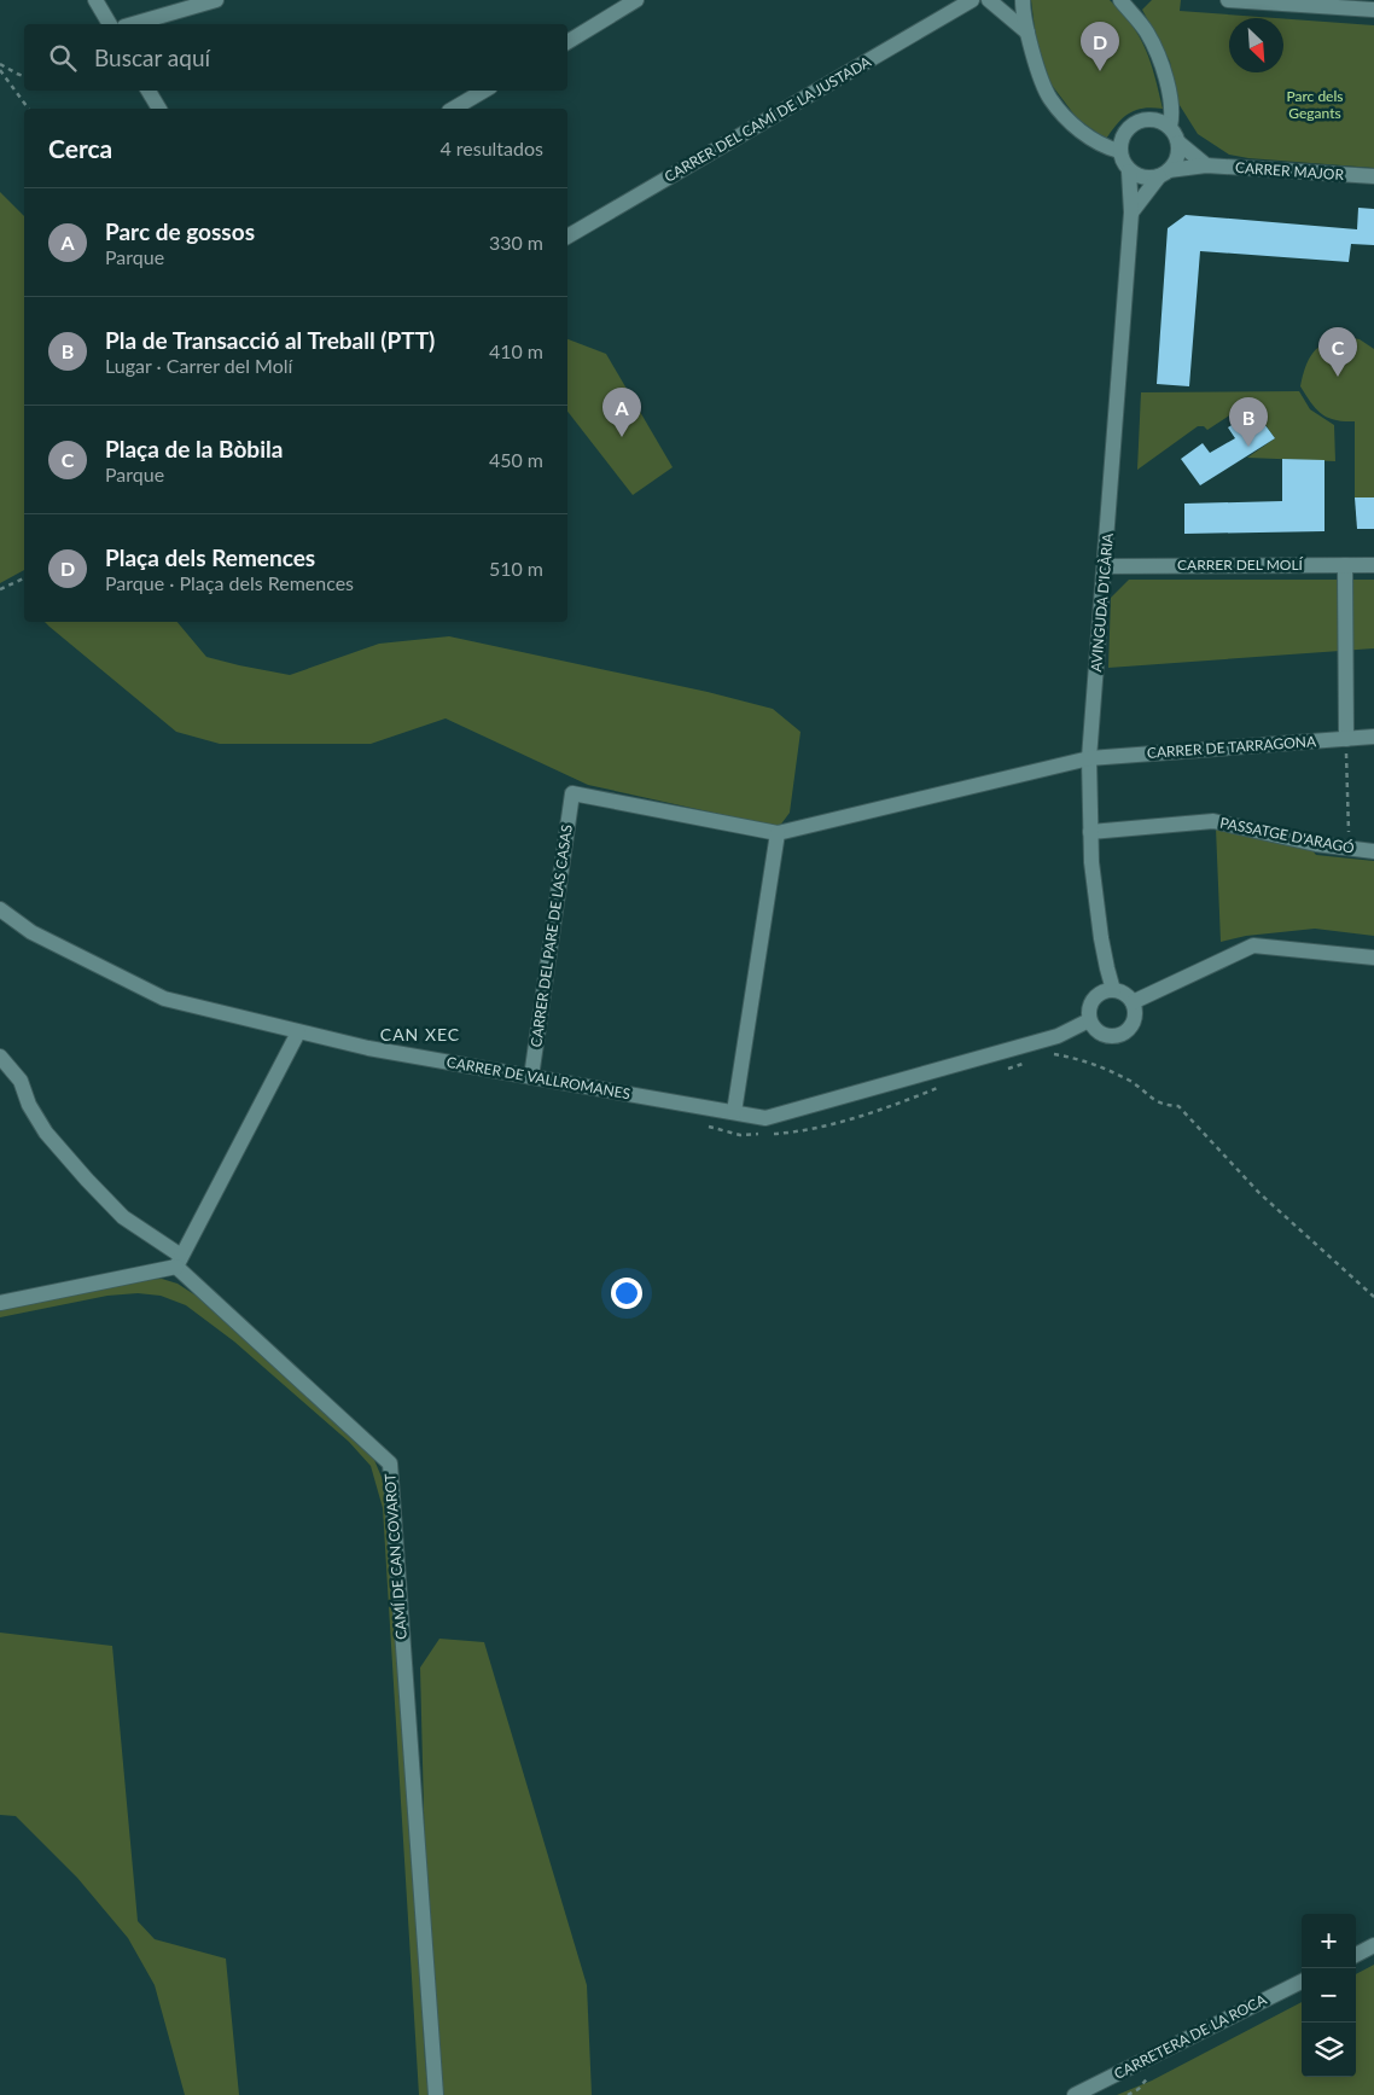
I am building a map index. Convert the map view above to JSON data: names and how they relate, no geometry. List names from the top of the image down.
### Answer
{
  "streets": {
    "street": [
      "CARRER DEL CAMÍ DE LA JUSTADA",
      "CARRER MAJOR",
      "CARRER DEL MOLÍ",
      "AVINGUDA D'ICÀRIA",
      "CARRER DE TARRAGONA",
      "PASSATGE D'ARAGÓ",
      "CARRER DEL PARE DE LAS CASAS",
      "CARRER DE VALLROMANES",
      "CAMÍ DE CAN COVAROT",
      "CARRETERA DE LA ROCA"
    ]
  },
  "crossings": [
    ["CARRER MAJOR", "AVINGUDA D'ICÀRIA"],
    ["CARRER DEL MOLÍ", "AVINGUDA D'ICÀRIA"],
    ["AVINGUDA D'ICÀRIA", "CARRER DE TARRAGONA"],
    ["AVINGUDA D'ICÀRIA", "PASSATGE D'ARAGÓ"],
    ["AVINGUDA D'ICÀRIA", "CARRER DE VALLROMANES"],
    ["CARRER DE TARRAGONA", "CARRER DEL PARE DE LAS CASAS"],
    ["CARRER DEL PARE DE LAS CASAS", "CARRER DE VALLROMANES"]
  ],
  "districts": ["CAN XEC"],
  "parks": ["Parc dels Gegants"],
  "north": "bottom right",
  "page": {
    "pins": [
      "D",
      "C",
      "A",
      "B"
    ],
    "search": "Buscar aquí",
    "heading": ["Cerca", "4 resultados"],
    "list": [
      {
        "mark": "A",
        "name": "Parc de gossos",
        "note": "Parque",
        "value": "330 m"
      },
      {
        "mark": "B",
        "name": "Pla de Transacció al Treball (PTT)",
        "note": "Lugar · Carrer del Molí",
        "value": "410 m"
      },
      {
        "mark": "C",
        "name": "Plaça de la Bòbila",
        "note": "Parque",
        "value": "450 m"
      },
      {
        "mark": "D",
        "name": "Plaça dels Remences",
        "note": "Parque · Plaça dels Remences",
        "value": "510 m"
      }
    ],
    "map_buttons": ["+", "−"]
  }
}
